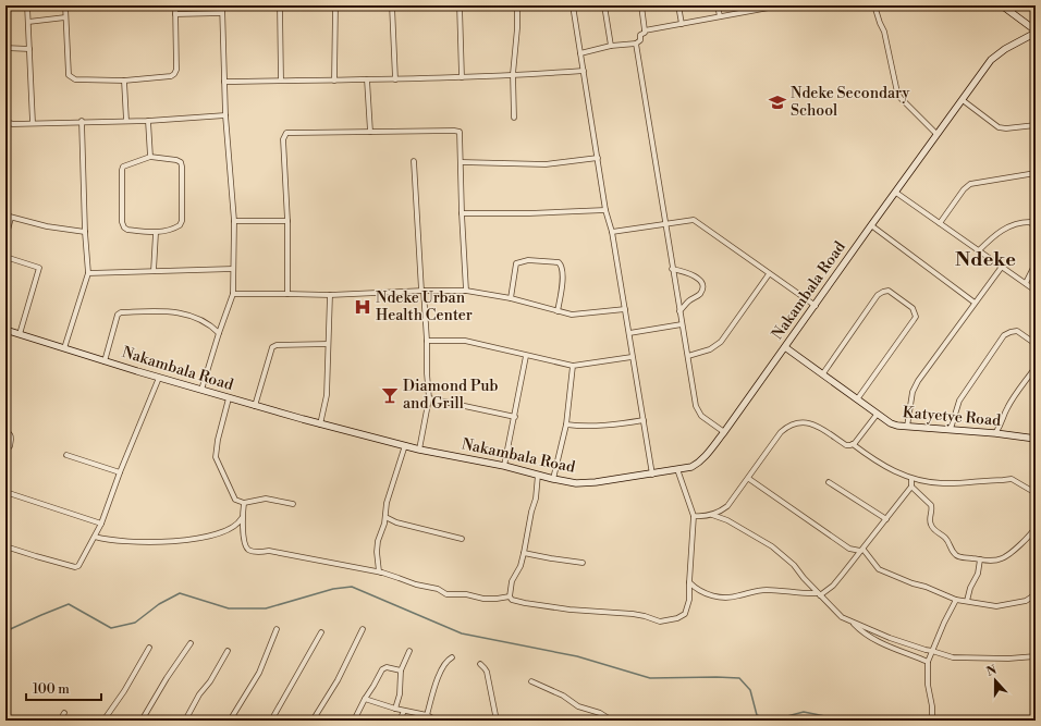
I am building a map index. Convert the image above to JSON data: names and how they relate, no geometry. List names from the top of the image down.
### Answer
{
  "streets": {
    "main road": ["Nakambala Road", "Katyetye Road"]
  },
  "crossings": [
    ["Nakambala Road", "Katyetye Road"]
  ],
  "districts": ["Ndeke"],
  "places": {
    "school or university": ["Ndeke Secondary School"],
    "hospital": ["Ndeke Urban Health Center"],
    "bar": ["Diamond Pub and Grill"]
  },
  "scale_bar": "100 m",
  "north": "top"
}
